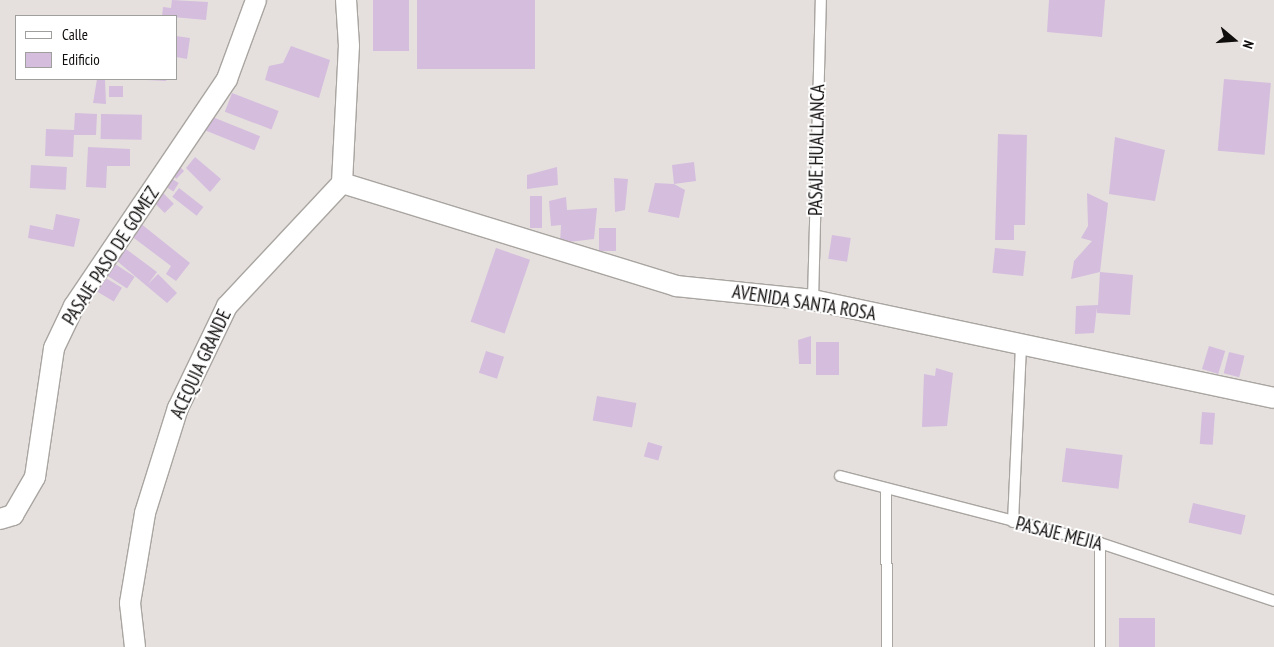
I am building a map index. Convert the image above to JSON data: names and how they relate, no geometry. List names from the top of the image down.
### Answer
{
  "streets": {
    "street": ["PASAJE PASO DE GOMEZ", "AVENIDA SANTA ROSA", "ACEQUIA GRANDE"],
    "lane": ["PASAJE HUALLANCA", "PASAJE MEJIA"]
  },
  "crossings": [
    ["PASAJE HUALLANCA", "AVENIDA SANTA ROSA"],
    ["AVENIDA SANTA ROSA", "ACEQUIA GRANDE"]
  ],
  "legend": ["Calle", "Edificio"],
  "north": "right"
}
